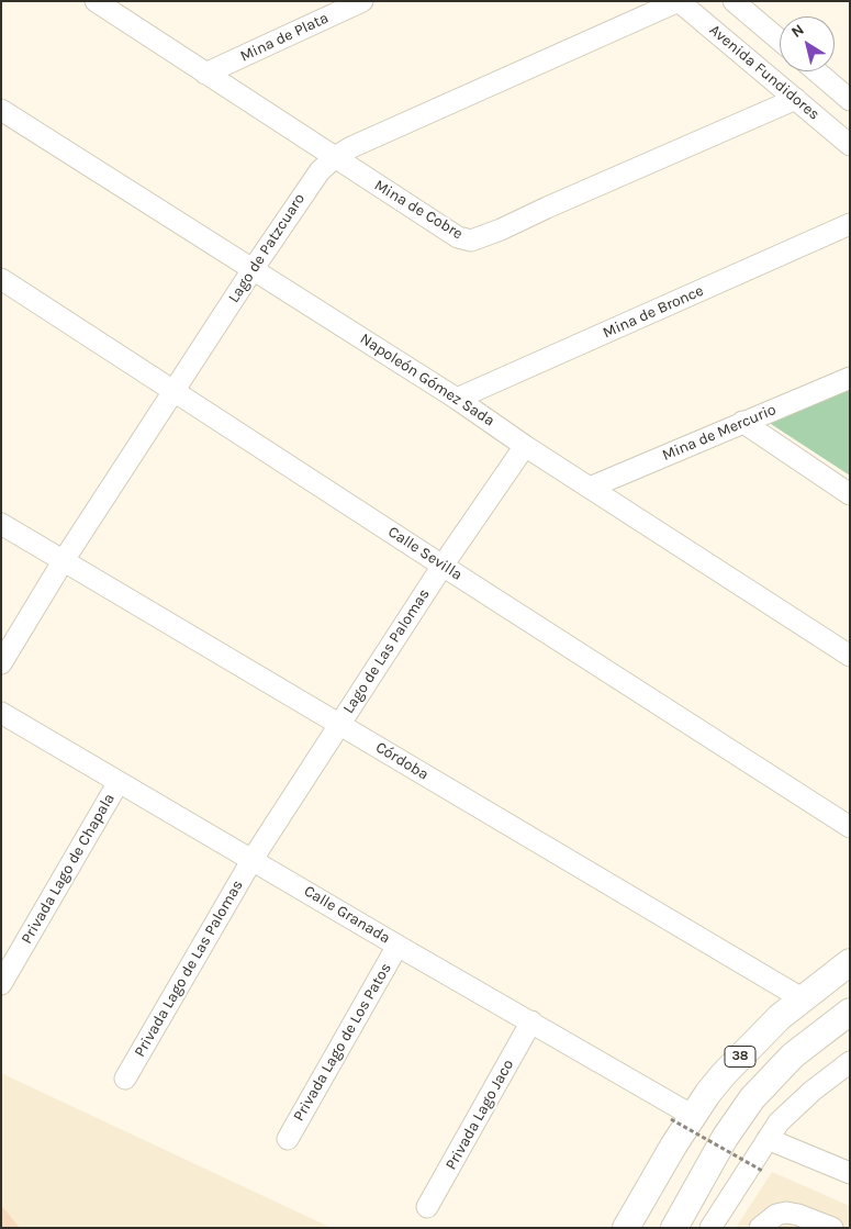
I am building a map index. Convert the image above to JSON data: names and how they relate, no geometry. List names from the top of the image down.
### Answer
{
  "streets": {
    "main road": ["38"],
    "street": [
      "Mina de Plata",
      "Avenida Fundidores",
      "Mina de Cobre",
      "Lago de Patzcuaro",
      "Mina de Bronce",
      "Napoleón Gómez Sada",
      "Mina de Mercurio",
      "Calle Sevilla",
      "Lago de Las Palomas",
      "Córdoba",
      "Privada Lago de Chapala",
      "Calle Granada",
      "Privada Lago de Las Palomas",
      "Privada Lago de Los Patos",
      "Privada Lago Jaco"
    ]
  },
  "crossings": [
    ["Mina de Plata", "Mina de Cobre"],
    ["Avenida Fundidores", "Mina de Cobre"],
    ["Avenida Fundidores", "Lago de Patzcuaro"],
    ["Mina de Cobre", "Lago de Patzcuaro"],
    ["Lago de Patzcuaro", "Napoleón Gómez Sada"],
    ["Lago de Patzcuaro", "Calle Sevilla"],
    ["Lago de Patzcuaro", "Córdoba"],
    ["Mina de Bronce", "Napoleón Gómez Sada"],
    ["Napoleón Gómez Sada", "Mina de Mercurio"],
    ["Napoleón Gómez Sada", "Lago de Las Palomas"],
    ["Calle Sevilla", "Lago de Las Palomas"],
    ["Lago de Las Palomas", "Córdoba"],
    ["Lago de Las Palomas", "Calle Granada"],
    ["Lago de Las Palomas", "Privada Lago de Las Palomas"],
    ["Córdoba", "38"],
    ["Privada Lago de Chapala", "Calle Granada"],
    ["Calle Granada", "Privada Lago de Las Palomas"],
    ["Calle Granada", "Privada Lago de Los Patos"],
    ["Calle Granada", "38"],
    ["Calle Granada", "Privada Lago Jaco"]
  ],
  "north": "top left"
}
